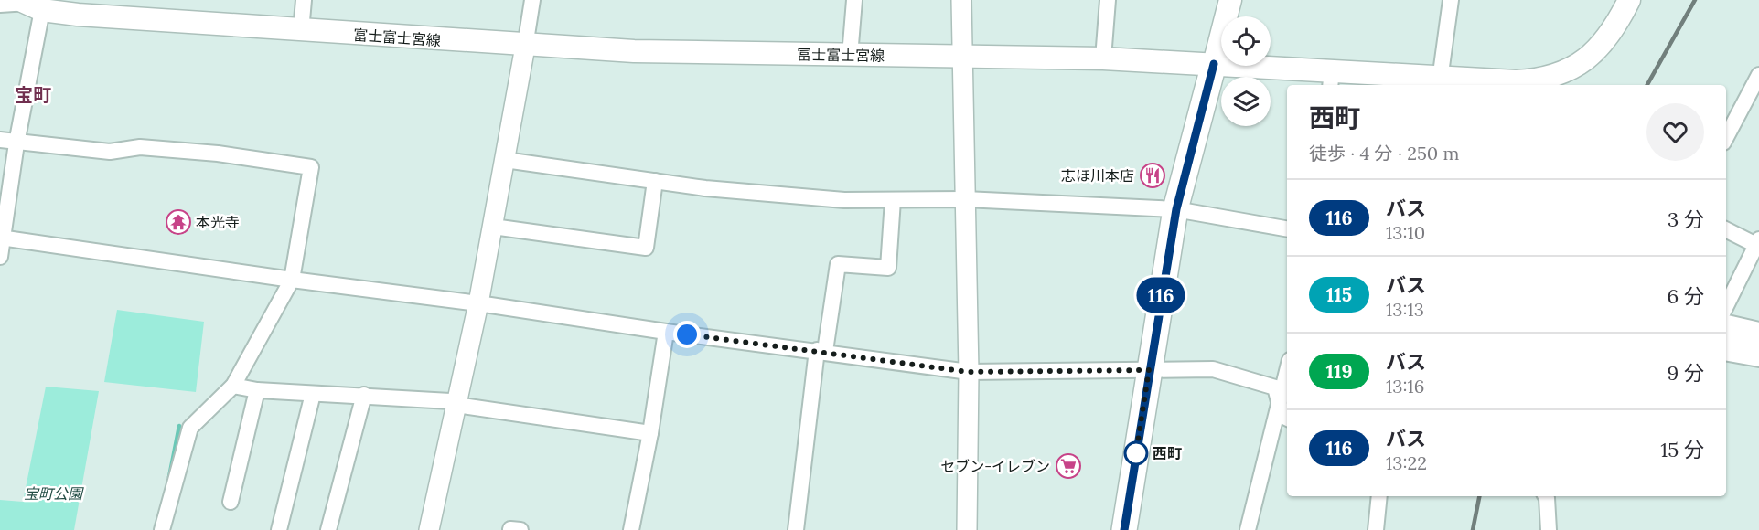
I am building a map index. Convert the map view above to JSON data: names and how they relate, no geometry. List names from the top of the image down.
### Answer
{
  "streets": {
    "main road": ["富士富士宮線"]
  },
  "districts": ["宝町"],
  "parks": ["宝町公園"],
  "places": {
    "restaurant": ["志ほ川本店"],
    "temple": ["本光寺"],
    "other": ["西町"],
    "supermarket": ["セブン-イレブン"]
  },
  "lines": ["bus line 116"],
  "page": {
    "on_map": "116",
    "heading": ["西町", "徒歩 · 4 分 · 250 m"],
    "list": [
      {
        "mark": "116",
        "name": "バス",
        "note": "13:10",
        "value": "3 分"
      },
      {
        "mark": "115",
        "name": "バス",
        "note": "13:13",
        "value": "6 分"
      },
      {
        "mark": "119",
        "name": "バス",
        "note": "13:16",
        "value": "9 分"
      },
      {
        "mark": "116",
        "name": "バス",
        "note": "13:22",
        "value": "15 分"
      }
    ]
  }
}
